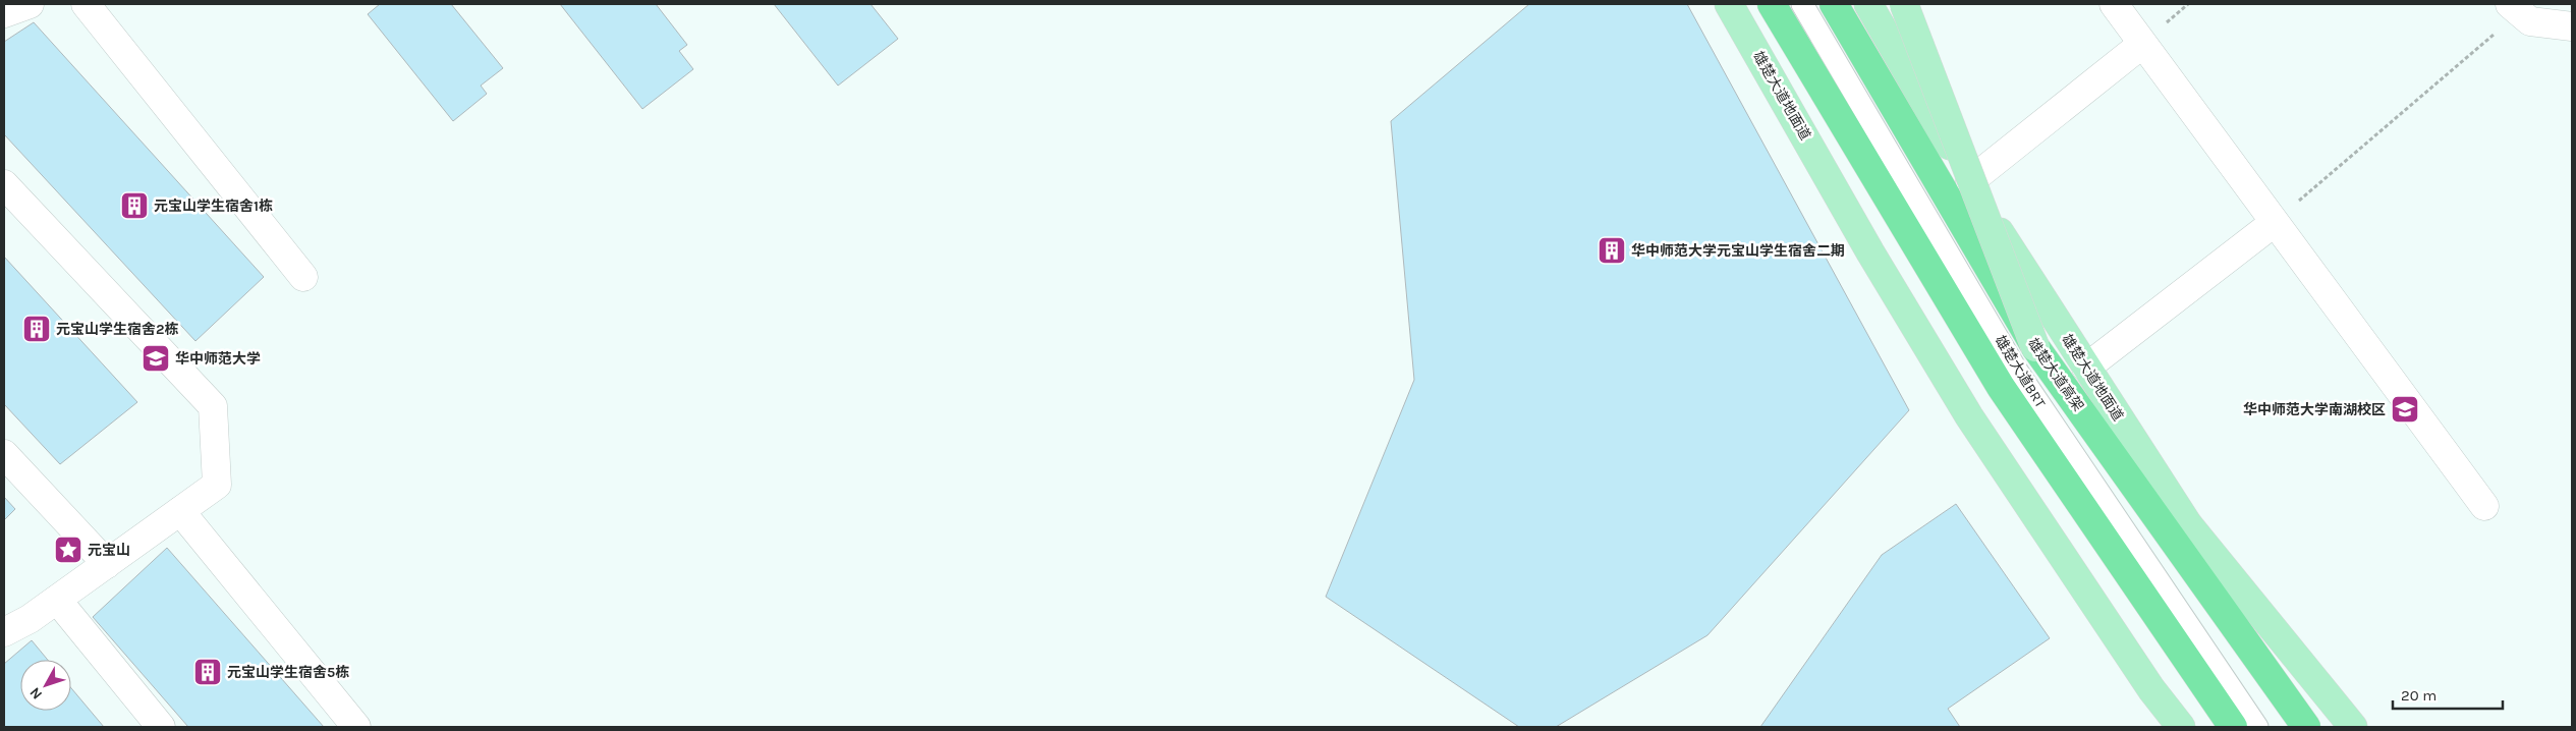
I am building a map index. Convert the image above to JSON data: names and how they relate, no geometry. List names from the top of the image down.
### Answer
{
  "streets": {
    "highway": ["雄楚大道高架"],
    "main road": ["雄楚大道地面道"],
    "lane": ["雄楚大道BRT"]
  },
  "places": {
    "building": [
      "元宝山学生宿舍1栋",
      "华中师范大学元宝山学生宿舍二期",
      "元宝山学生宿舍2栋",
      "元宝山学生宿舍5栋"
    ],
    "school or university": ["华中师范大学", "华中师范大学南湖校区"],
    "place": ["元宝山"]
  },
  "scale_bar": "20 m",
  "north": "bottom left"
}
